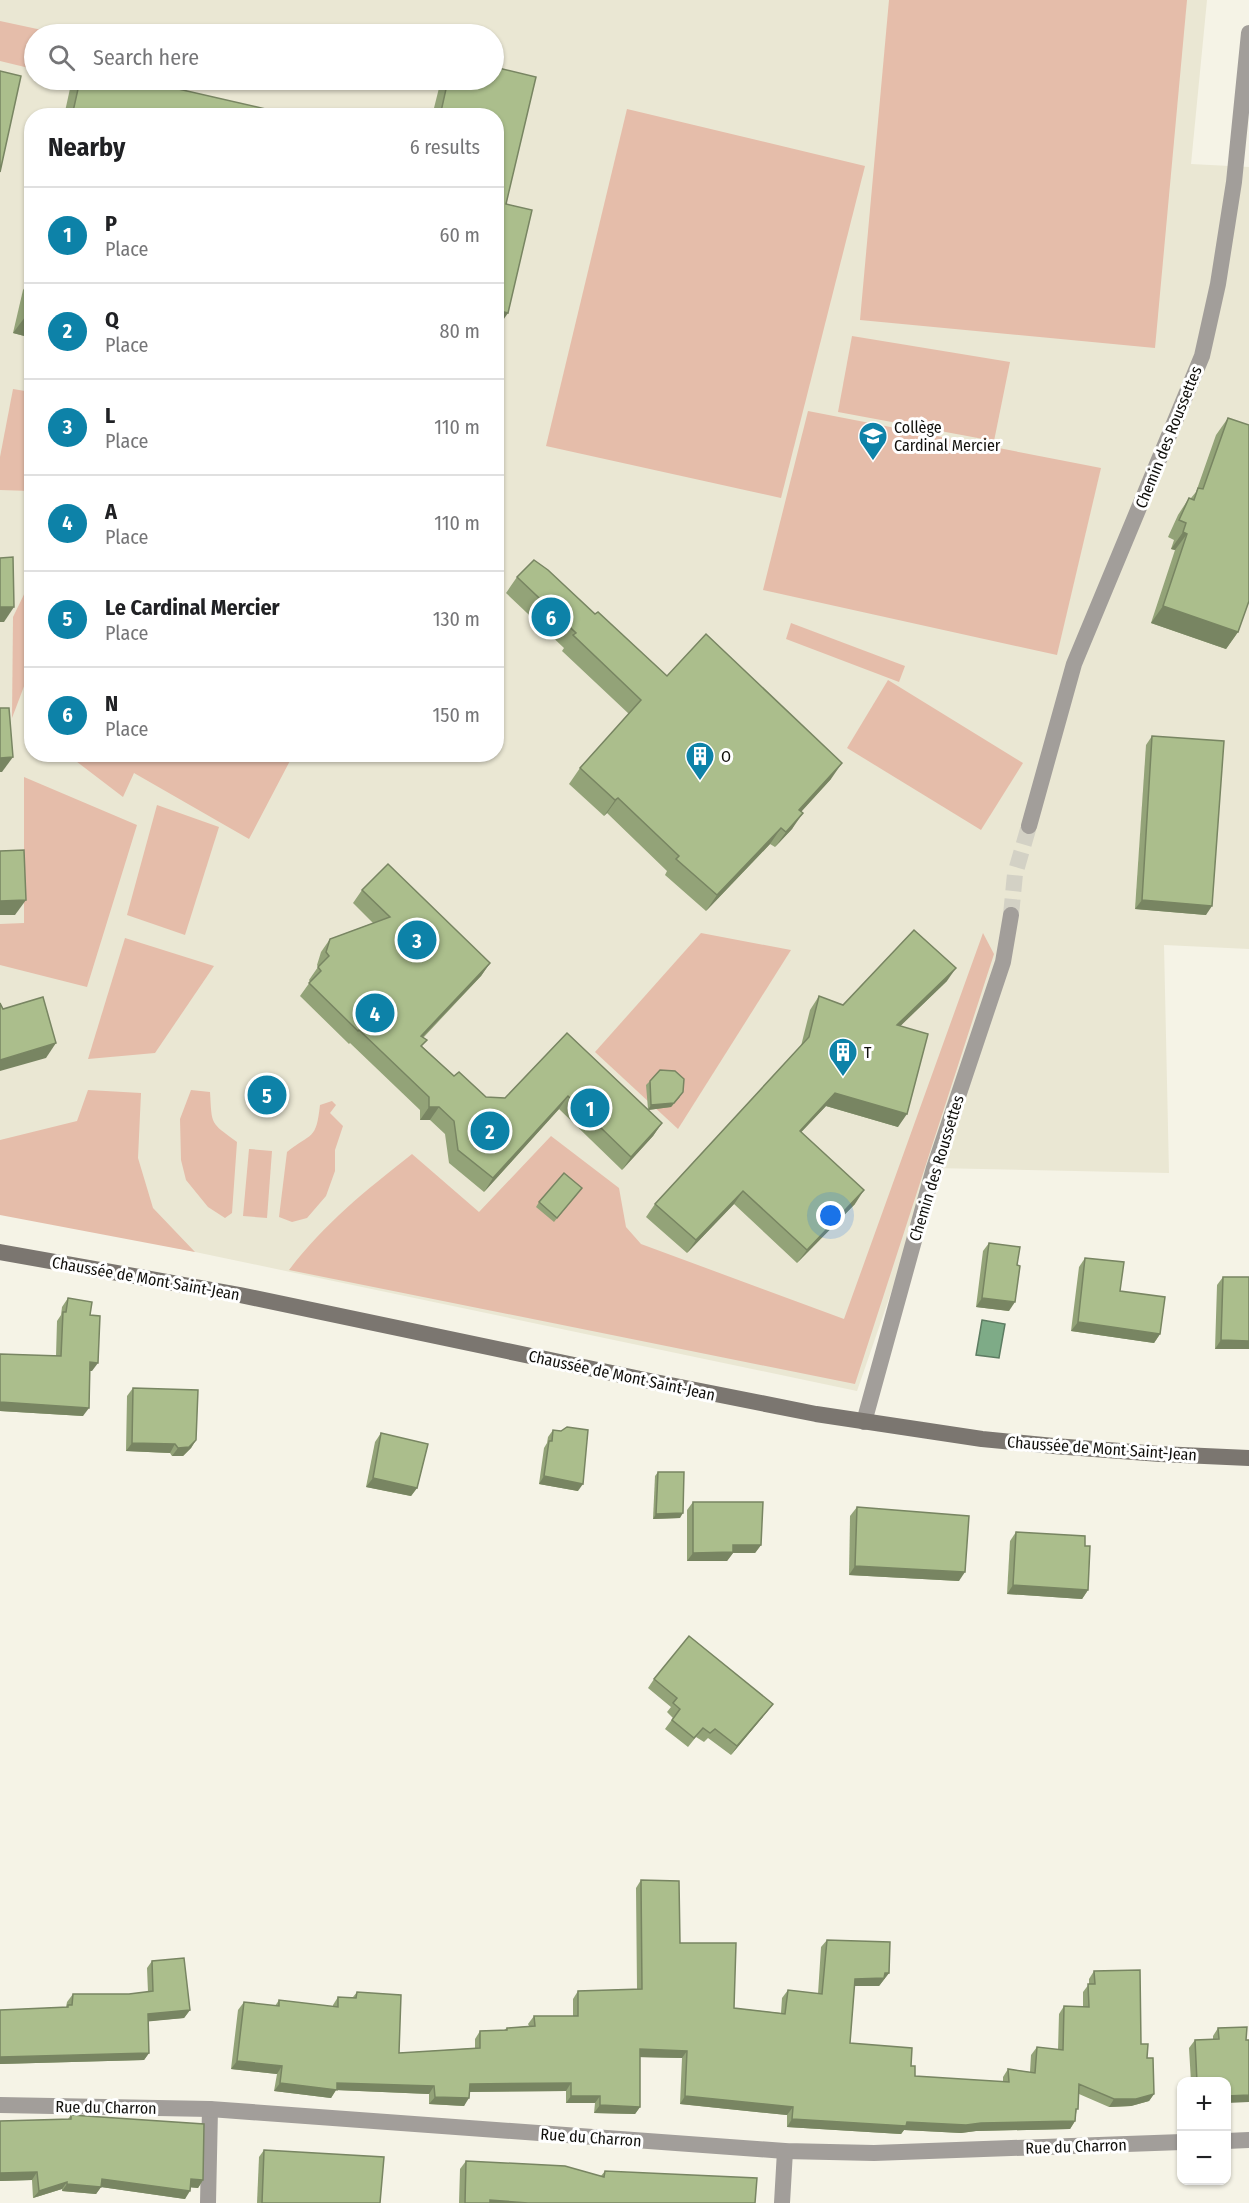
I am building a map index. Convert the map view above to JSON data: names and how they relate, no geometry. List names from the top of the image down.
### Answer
{
  "streets": {
    "main road": ["Chaussée de Mont Saint-Jean"],
    "street": ["Chemin des Roussettes", "Rue du Charron"]
  },
  "crossings": [
    ["Chemin des Roussettes", "Chaussée de Mont Saint-Jean"]
  ],
  "places": {
    "school or university": ["Collège Cardinal Mercier"],
    "building": ["O", "T"]
  },
  "page": {
    "search": "Search here",
    "heading": ["Nearby", "6 results"],
    "list": [
      {
        "mark": "1",
        "name": "P",
        "note": "Place",
        "value": "60 m"
      },
      {
        "mark": "2",
        "name": "Q",
        "note": "Place",
        "value": "80 m"
      },
      {
        "mark": "3",
        "name": "L",
        "note": "Place",
        "value": "110 m"
      },
      {
        "mark": "4",
        "name": "A",
        "note": "Place",
        "value": "110 m"
      },
      {
        "mark": "5",
        "name": "Le Cardinal Mercier",
        "note": "Place",
        "value": "130 m"
      },
      {
        "mark": "6",
        "name": "N",
        "note": "Place",
        "value": "150 m"
      }
    ],
    "pins": [
      "6",
      "3",
      "4",
      "5",
      "1",
      "2"
    ],
    "map_buttons": ["+", "−"]
  }
}
